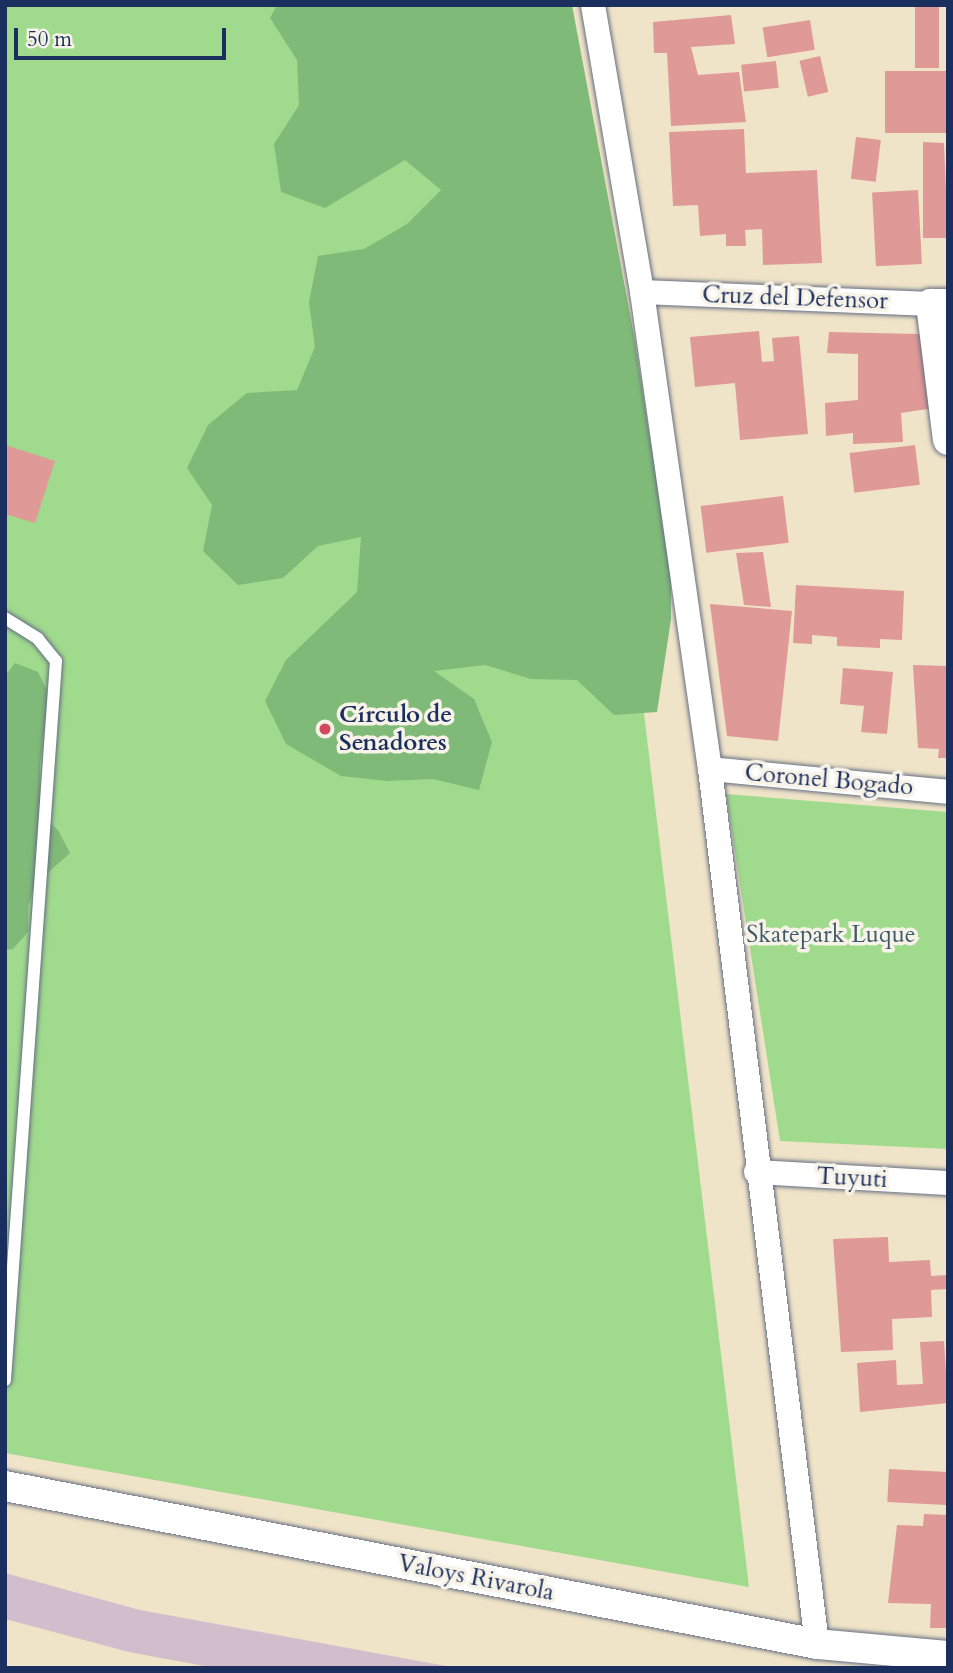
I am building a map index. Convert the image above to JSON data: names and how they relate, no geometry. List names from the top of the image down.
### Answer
{
  "streets": {
    "street": [
      "Cruz del Defensor",
      "Coronel Bogado",
      "Tuyuti",
      "Valoys Rivarola"
    ]
  },
  "parks": ["Skatepark Luque"],
  "places": ["Círculo de Senadores"],
  "scale_bar": "50 m"
}
